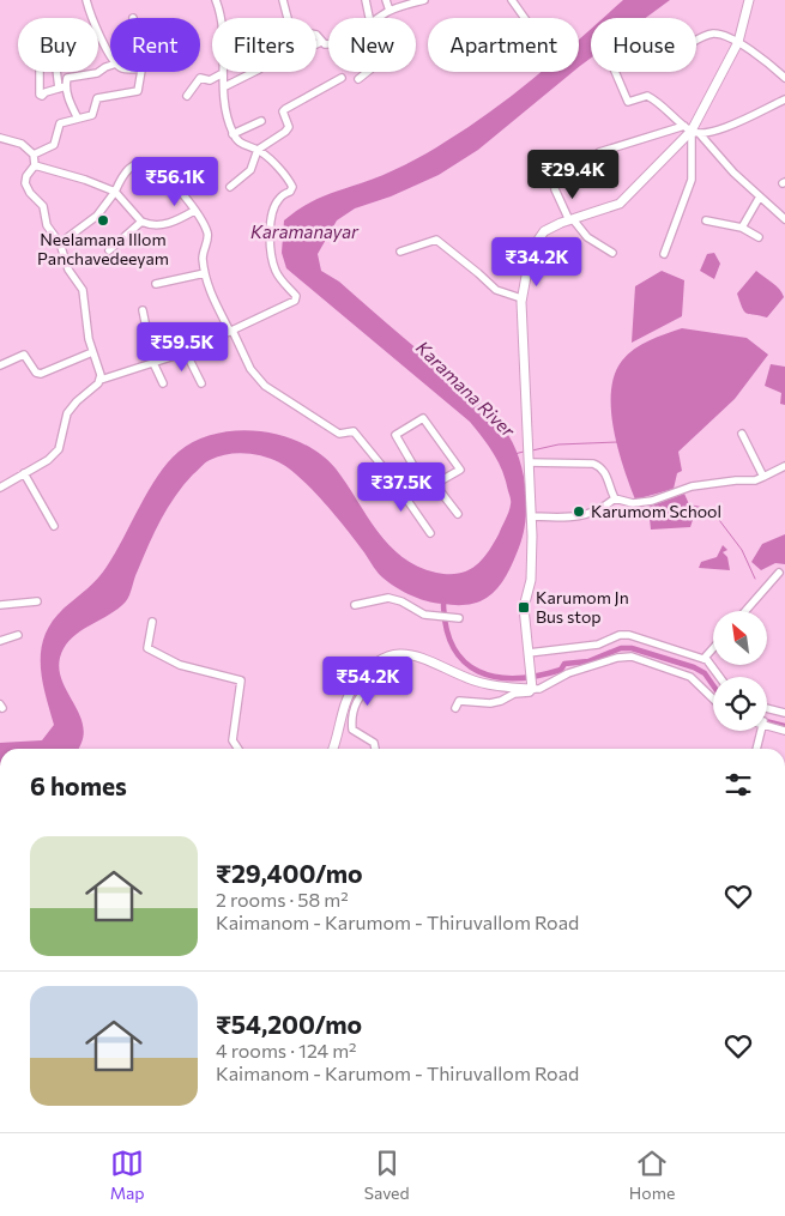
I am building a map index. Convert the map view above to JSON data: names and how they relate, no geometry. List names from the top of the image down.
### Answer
{
  "water": ["Karamanayar", "Karamana River"],
  "places": {
    "other": ["Neelamana Illom Panchavedeeyam", "Karumom School"],
    "transit": ["Karumom Jn Bus stop"]
  },
  "north": "top left",
  "page": {
    "chip": [
      "Buy",
      "Rent",
      "Filters",
      "New",
      "Apartment",
      "House"
    ],
    "price": [
      "₹29.4K",
      "₹56.1K",
      "₹34.2K",
      "₹59.5K",
      "₹37.5K",
      "₹54.2K"
    ],
    "heading": "6 homes",
    "list": [
      {
        "name": "₹29,400/mo",
        "note": "2 rooms · 58 m² · Kaimanom - Karumom - Thiruvallom Road"
      },
      {
        "name": "₹54,200/mo",
        "note": "4 rooms · 124 m² · Kaimanom - Karumom - Thiruvallom Road"
      }
    ],
    "tabs": ["Map", "Saved", "Home"]
  }
}
